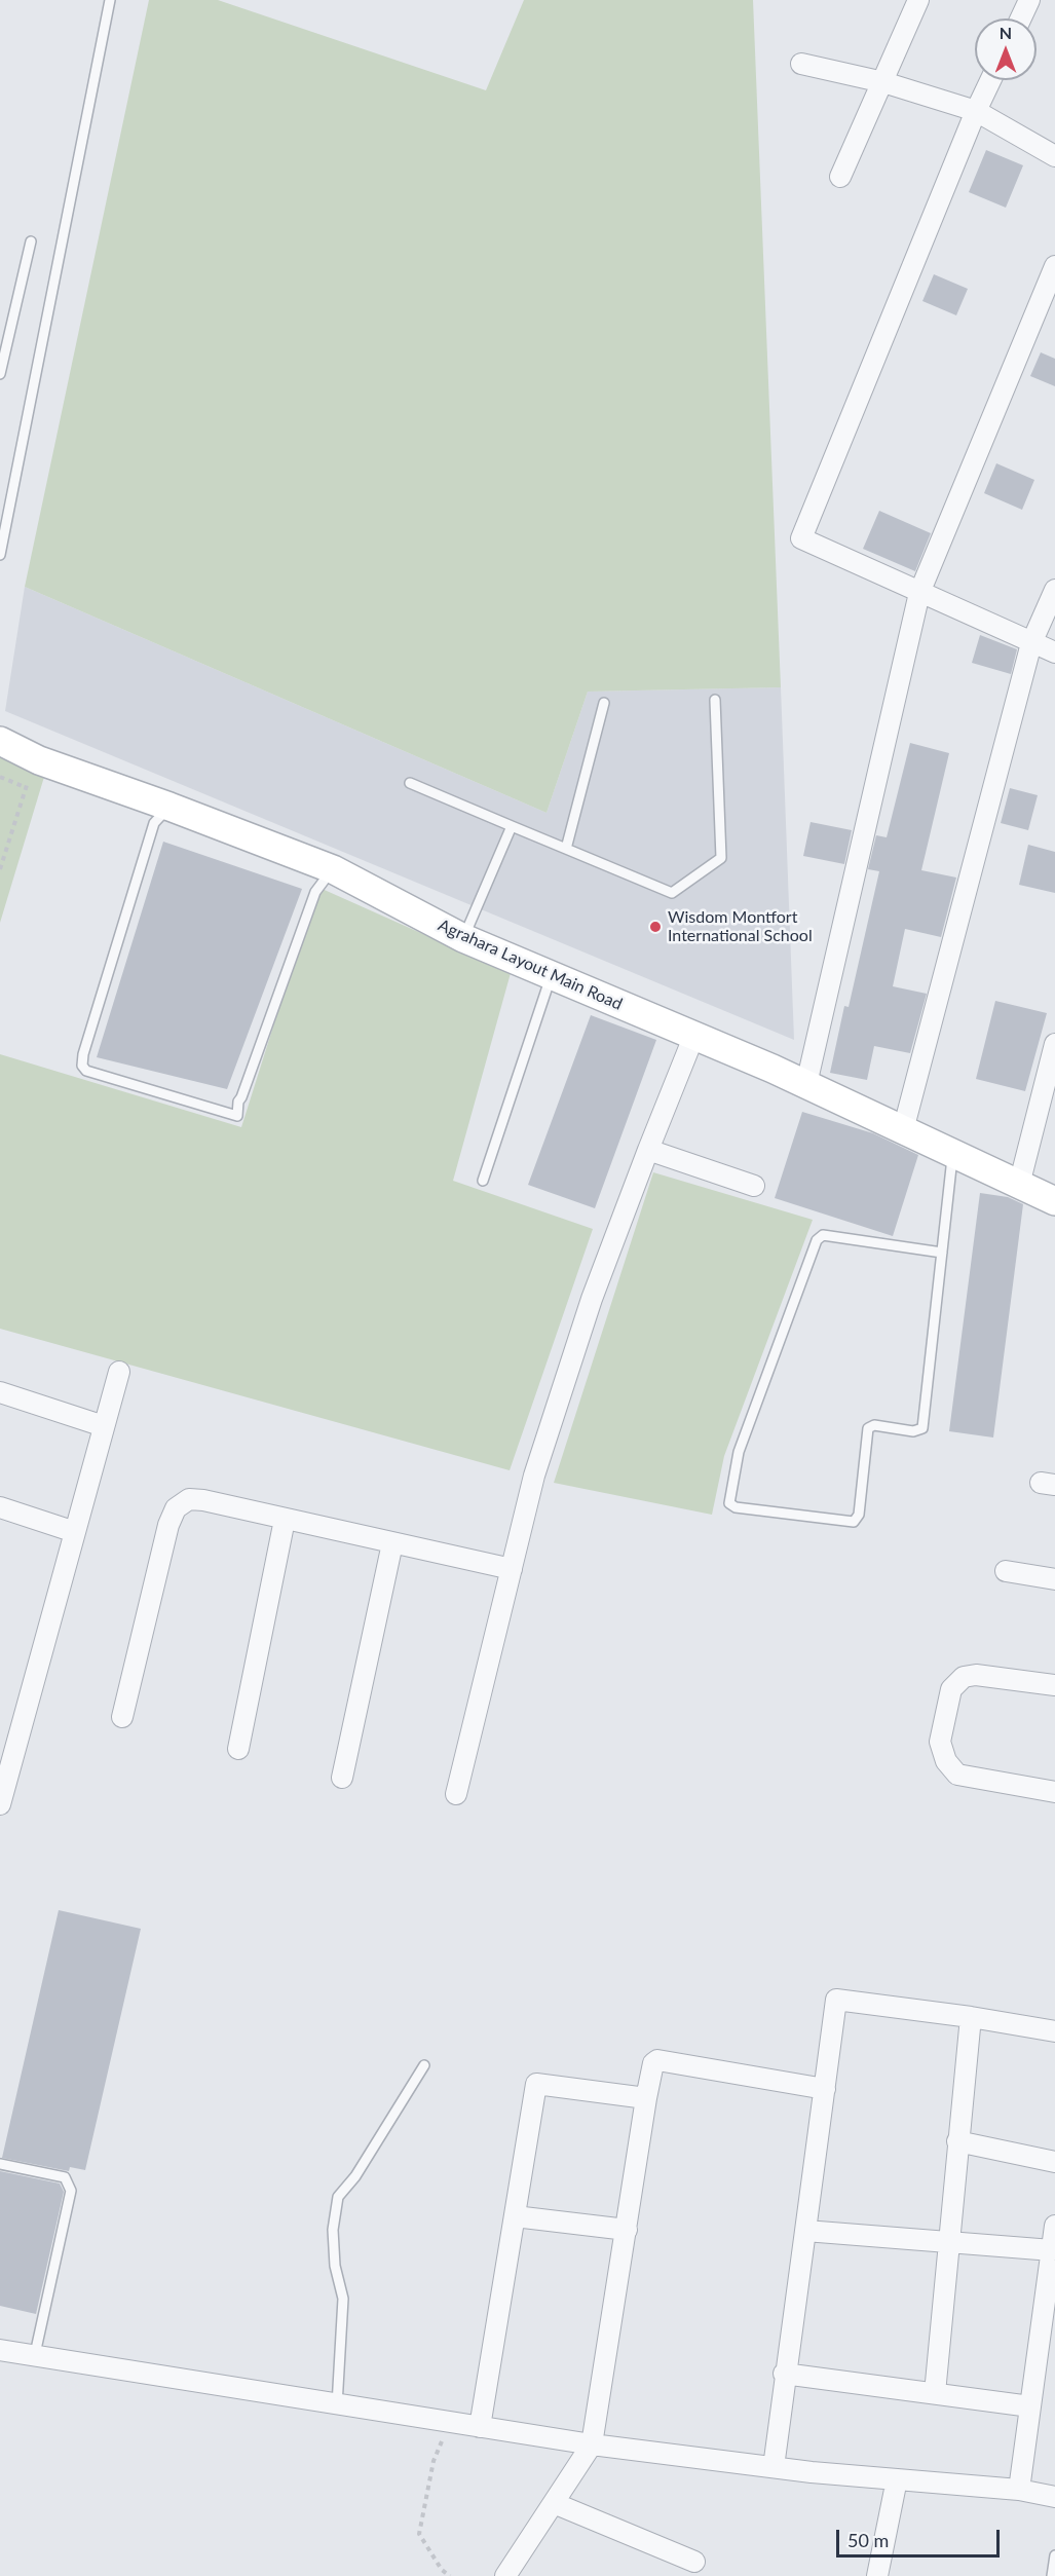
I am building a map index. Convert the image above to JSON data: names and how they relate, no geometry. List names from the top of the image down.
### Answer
{
  "streets": {
    "street": ["Agrahara Layout Main Road"]
  },
  "places": ["Wisdom Montfort International School"],
  "scale_bar": "50 m",
  "north": "top"
}
